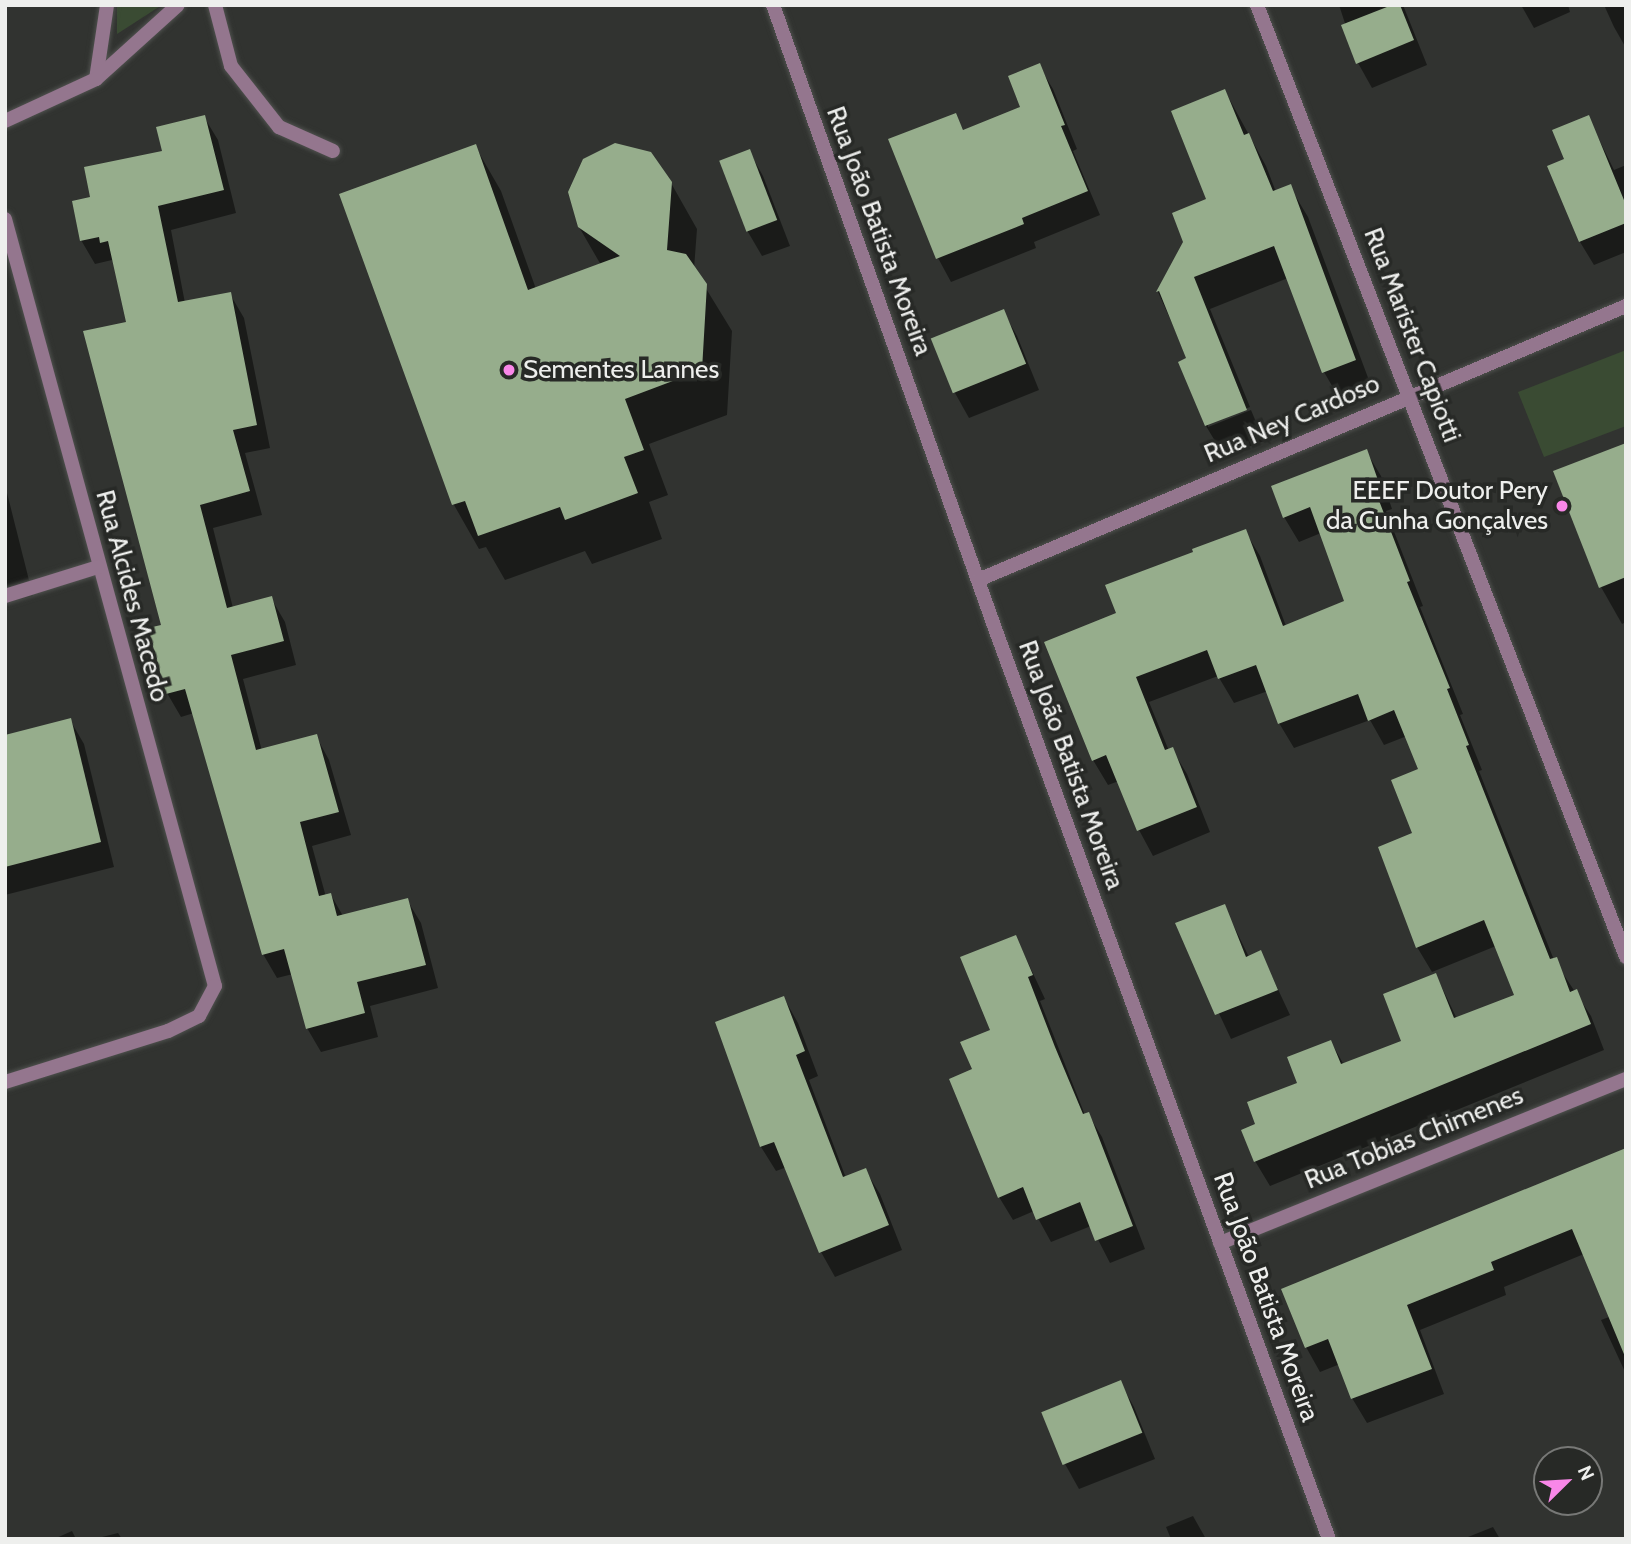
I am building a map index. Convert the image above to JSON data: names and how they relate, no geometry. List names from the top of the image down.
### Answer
{
  "streets": {
    "street": [
      "Rua João Batista Moreira",
      "Rua Marister Capiotti",
      "Rua Ney Cardoso",
      "Rua Alcides Macedo",
      "Rua Tobias Chimenes"
    ]
  },
  "crossings": [
    ["Rua João Batista Moreira", "Rua Ney Cardoso"],
    ["Rua João Batista Moreira", "Rua Tobias Chimenes"],
    ["Rua Marister Capiotti", "Rua Ney Cardoso"]
  ],
  "places": ["Sementes Lannes", "EEEF Doutor Pery da Cunha Gonçalves"],
  "north": "top right"
}
